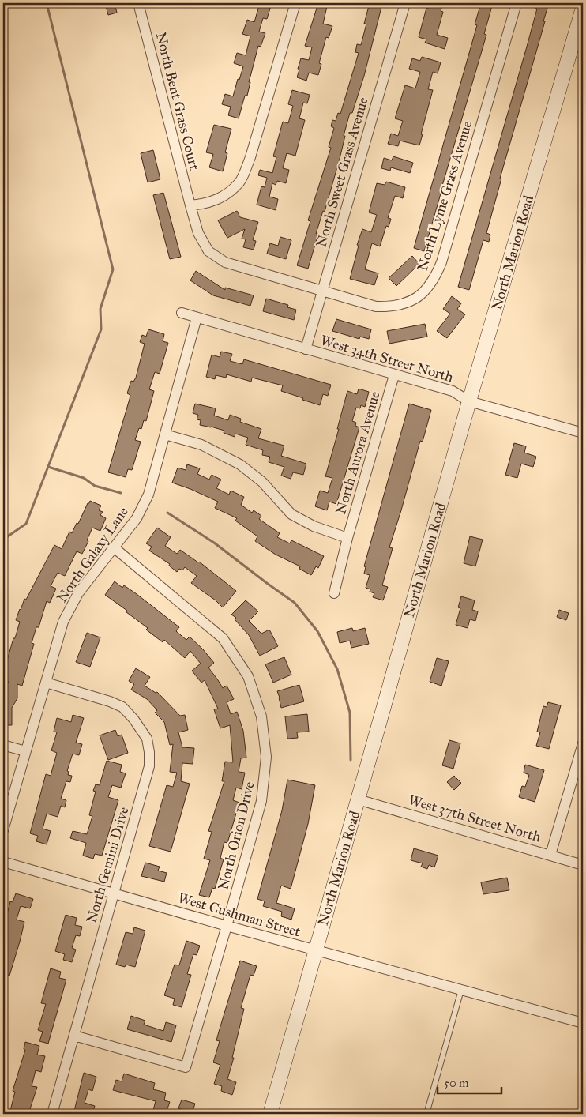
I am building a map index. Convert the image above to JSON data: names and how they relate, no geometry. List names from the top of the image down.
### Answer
{
  "streets": {
    "main road": ["North Marion Road"],
    "street": [
      "North Bent Grass Court",
      "North Sweet Grass Avenue",
      "North Lyme Grass Avenue",
      "West 34th Street North",
      "North Aurora Avenue",
      "North Galaxy Lane",
      "West 37th Street North",
      "North Orion Drive",
      "North Gemini Drive",
      "West Cushman Street"
    ]
  },
  "crossings": [
    ["North Bent Grass Court", "North Sweet Grass Avenue"],
    ["North Bent Grass Court", "North Lyme Grass Avenue"],
    ["North Sweet Grass Avenue", "North Lyme Grass Avenue"],
    ["North Sweet Grass Avenue", "West 34th Street North"],
    ["North Marion Road", "West 34th Street North"],
    ["North Marion Road", "West 37th Street North"],
    ["North Marion Road", "West Cushman Street"],
    ["West 34th Street North", "North Aurora Avenue"],
    ["West 34th Street North", "North Galaxy Lane"],
    ["North Galaxy Lane", "North Orion Drive"],
    ["North Galaxy Lane", "North Gemini Drive"],
    ["North Orion Drive", "North Gemini Drive"],
    ["North Orion Drive", "West Cushman Street"],
    ["North Gemini Drive", "West Cushman Street"]
  ],
  "scale_bar": "50 m"
}
